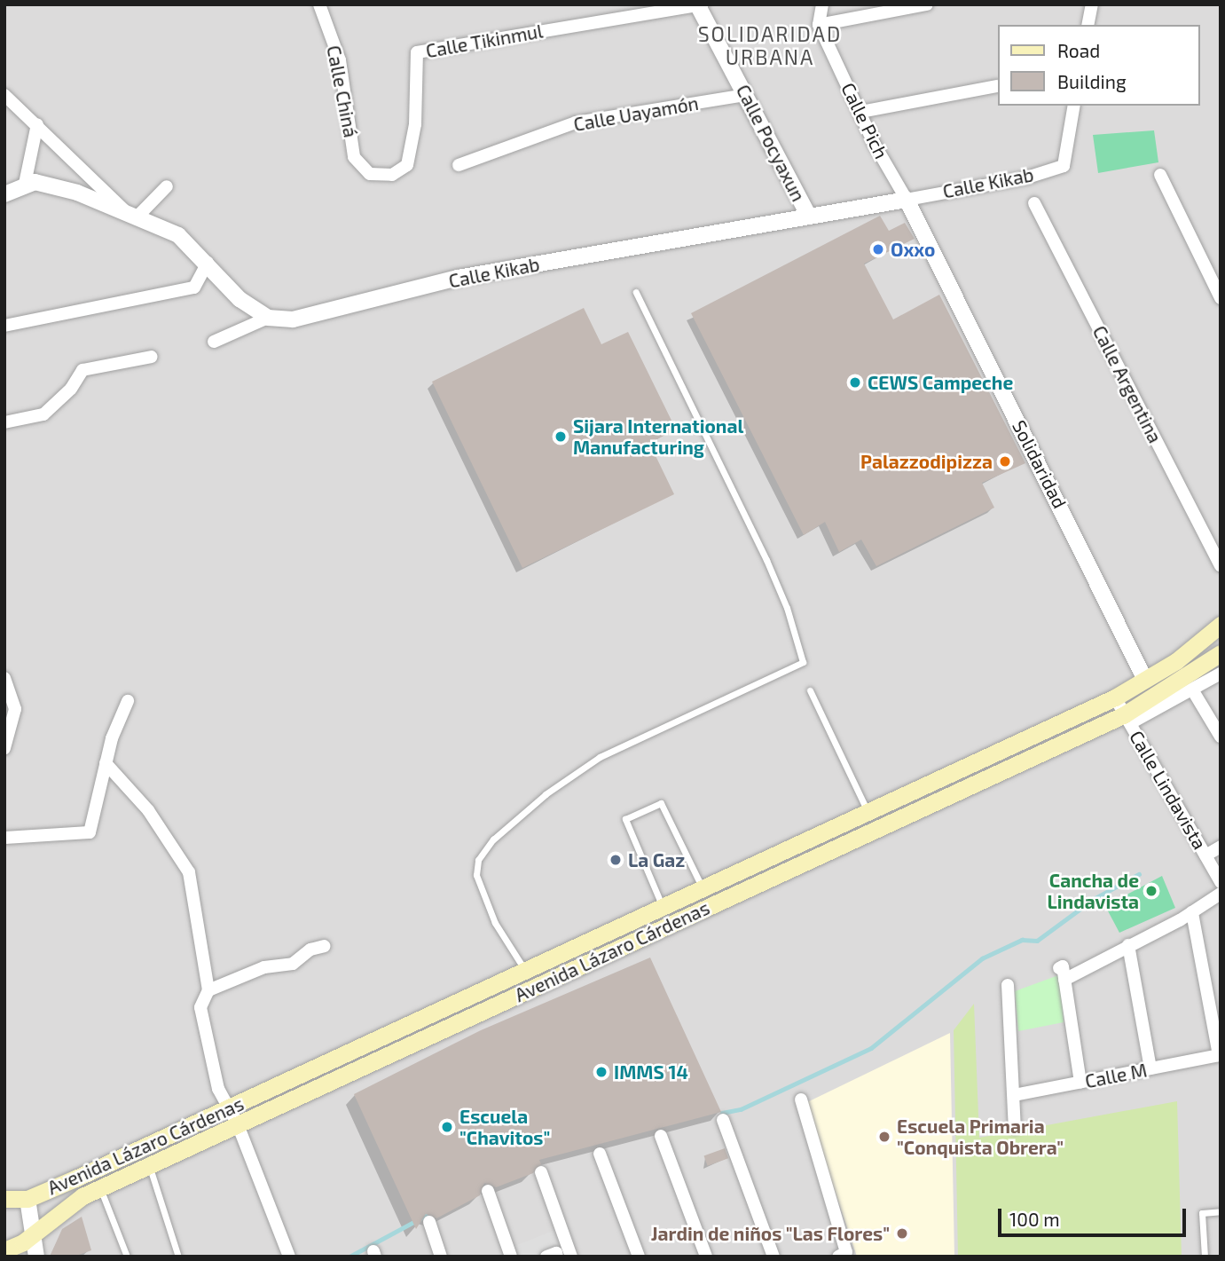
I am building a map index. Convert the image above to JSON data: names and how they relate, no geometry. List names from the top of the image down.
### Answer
{
  "streets": {
    "main road": ["Avenida Lázaro Cárdenas"],
    "street": [
      "Calle Tikinmul",
      "Calle Chiná",
      "Calle Uayamón",
      "Calle Pich",
      "Calle Pocyaxun",
      "Calle Kikab",
      "Calle Argentina",
      "Solidaridad",
      "Calle Lindavista",
      "Calle M"
    ]
  },
  "crossings": [
    ["Calle Tikinmul", "Calle Chiná"],
    ["Calle Tikinmul", "Calle Pocyaxun"],
    ["Calle Uayamón", "Calle Pocyaxun"],
    ["Calle Pich", "Calle Kikab"],
    ["Calle Pich", "Solidaridad"],
    ["Calle Pocyaxun", "Calle Kikab"],
    ["Calle Kikab", "Solidaridad"],
    ["Solidaridad", "Avenida Lázaro Cárdenas"],
    ["Calle Lindavista", "Avenida Lázaro Cárdenas"]
  ],
  "districts": ["SOLIDARIDAD URBANA"],
  "places": [
    "Oxxo",
    "CEWS Campeche",
    "Sijara International Manufacturing",
    "Palazzodipizza",
    "La Gaz",
    "Cancha de Lindavista",
    "IMMS 14",
    "Escuela \"Chavitos\"",
    "Escuela Primaria \"Conquista Obrera\"",
    "Jardin de niños \"Las Flores\""
  ],
  "legend": ["Road", "Building"],
  "scale_bar": "100 m"
}
